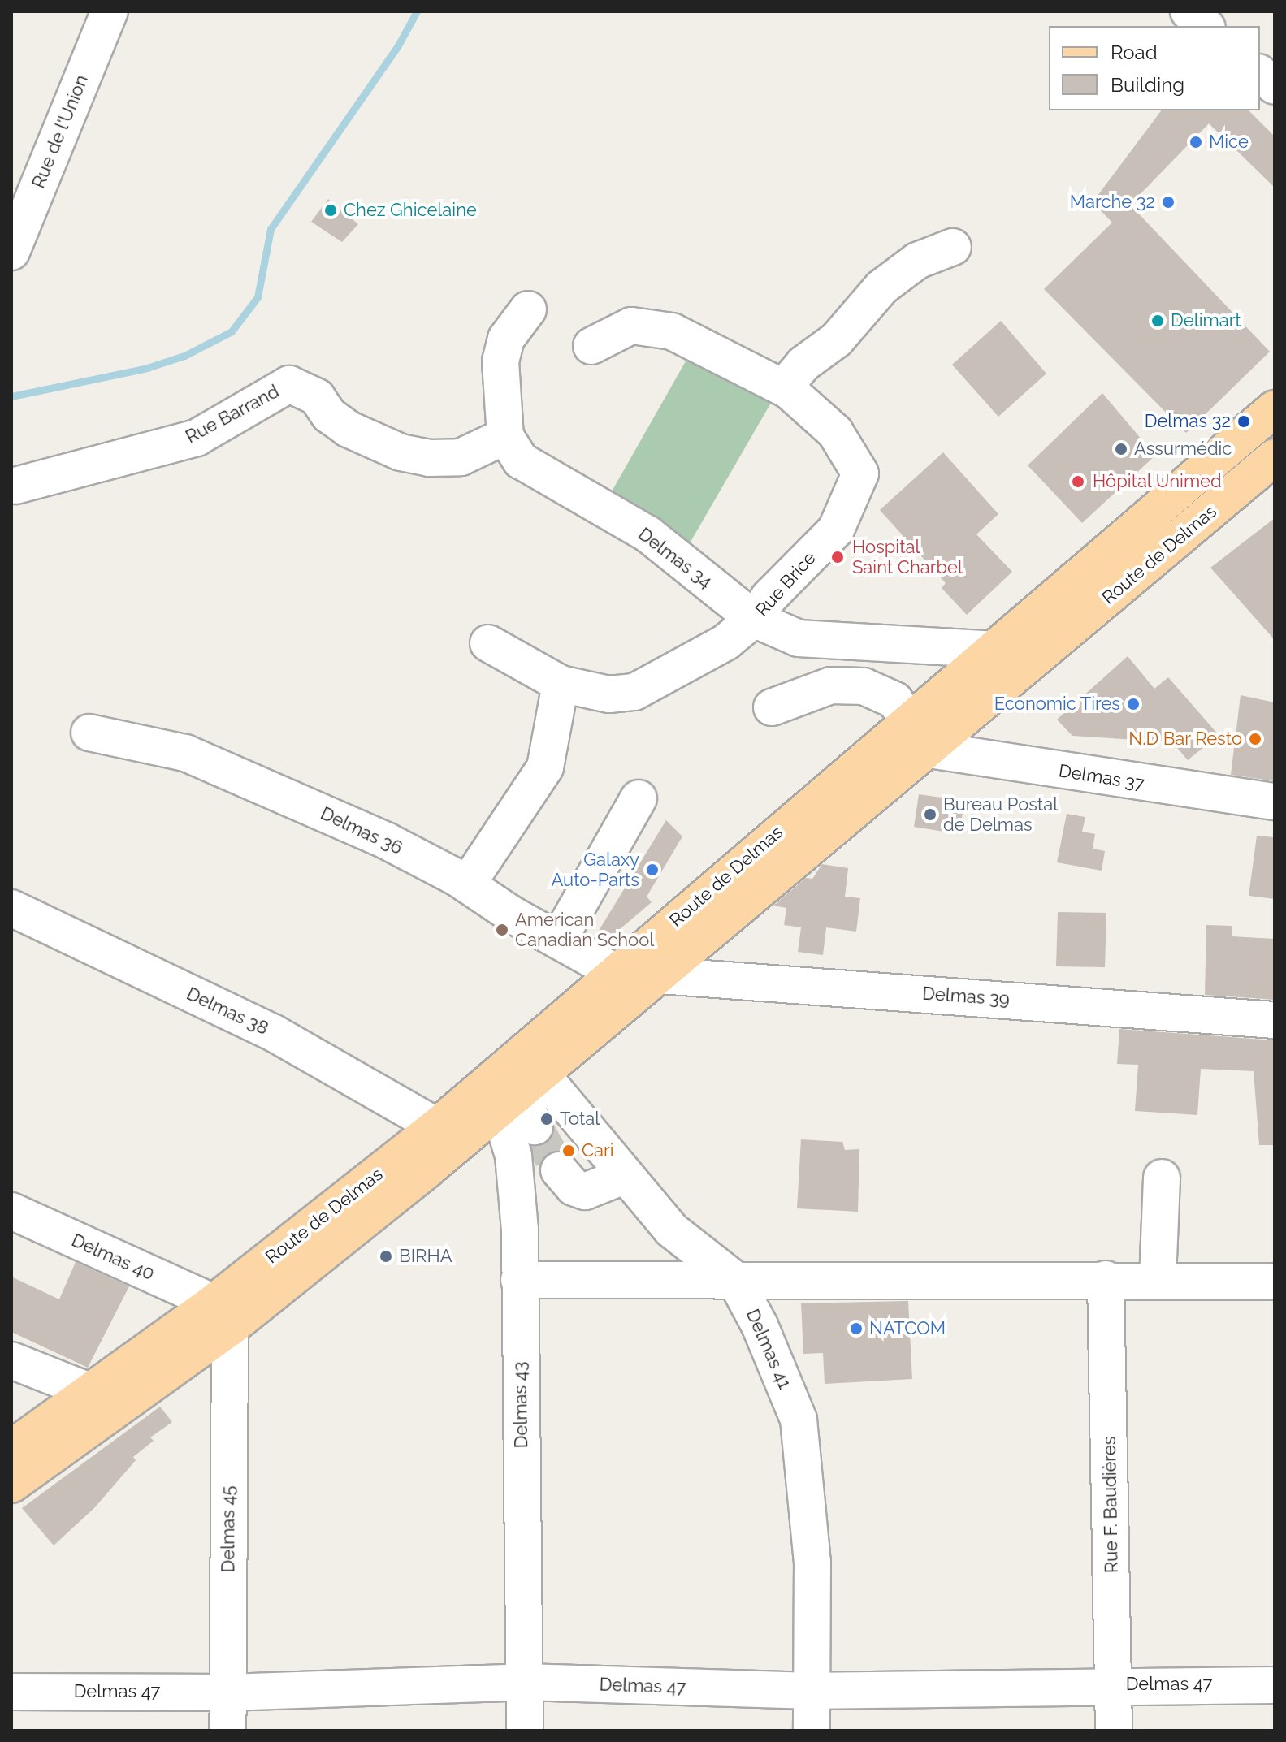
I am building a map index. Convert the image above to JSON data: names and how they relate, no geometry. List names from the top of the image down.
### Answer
{
  "streets": {
    "main road": ["Route de Delmas"],
    "street": [
      "Rue de l'Union",
      "Rue Barrand",
      "Delmas 34",
      "Rue Brice",
      "Delmas 37",
      "Delmas 36",
      "Delmas 39",
      "Delmas 38",
      "Delmas 40",
      "Delmas 41",
      "Delmas 43",
      "Rue F. Baudières",
      "Delmas 45",
      "Delmas 47"
    ]
  },
  "crossings": [
    ["Rue Barrand", "Delmas 34"],
    ["Route de Delmas", "Delmas 34"],
    ["Route de Delmas", "Delmas 37"],
    ["Route de Delmas", "Delmas 36"],
    ["Route de Delmas", "Delmas 39"],
    ["Route de Delmas", "Delmas 38"],
    ["Route de Delmas", "Delmas 40"],
    ["Route de Delmas", "Delmas 41"],
    ["Route de Delmas", "Delmas 43"],
    ["Route de Delmas", "Delmas 45"],
    ["Delmas 34", "Rue Brice"],
    ["Delmas 36", "Delmas 39"],
    ["Delmas 40", "Delmas 45"],
    ["Delmas 41", "Delmas 43"],
    ["Delmas 41", "Delmas 47"],
    ["Delmas 43", "Delmas 47"],
    ["Rue F. Baudières", "Delmas 47"],
    ["Delmas 45", "Delmas 47"]
  ],
  "places": [
    "Mice",
    "Marche 32",
    "Chez Ghicelaine",
    "Delimart",
    "Delmas 32",
    "Assurmédic",
    "Hôpital Unimed",
    "Hospital Saint Charbel",
    "Economic Tires",
    "N.D Bar Resto",
    "Bureau Postal de Delmas",
    "Galaxy Auto-Parts",
    "American Canadian School",
    "Total",
    "Cari",
    "BIRHA",
    "NATCOM"
  ],
  "legend": ["Road", "Building"]
}
